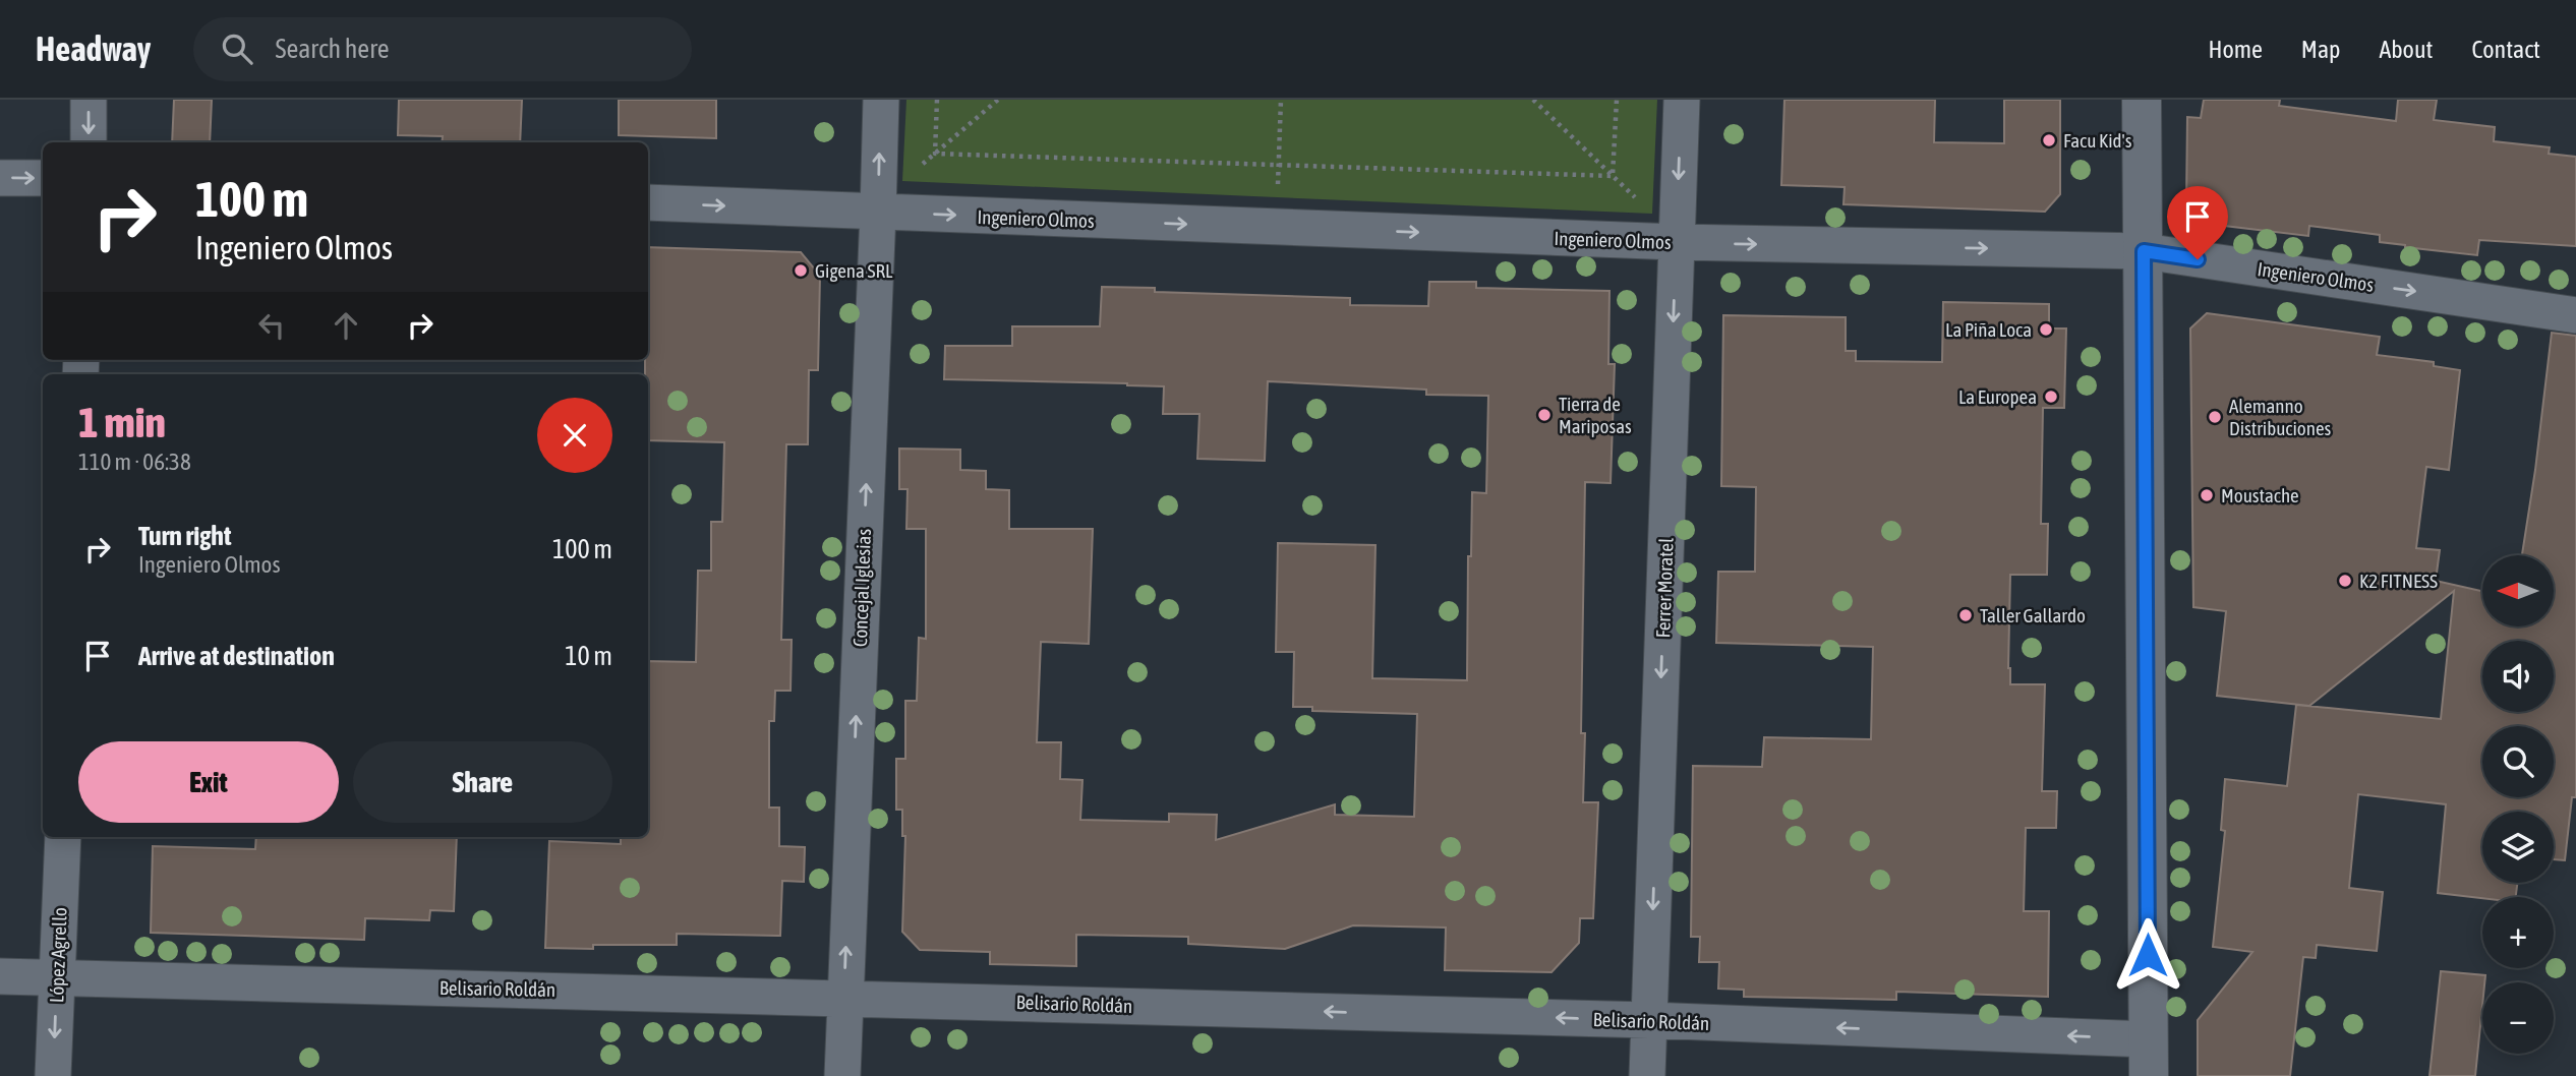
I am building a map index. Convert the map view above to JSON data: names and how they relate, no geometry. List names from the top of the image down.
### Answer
{
  "streets": {
    "street": [
      "Ingeniero Olmos",
      "Concejal Iglesias",
      "Ferrer Moratel",
      "López Agrello",
      "Belisario Roldán"
    ]
  },
  "crossings": [
    ["Ingeniero Olmos", "Concejal Iglesias"],
    ["Ingeniero Olmos", "Ferrer Moratel"],
    ["Concejal Iglesias", "Belisario Roldán"],
    ["Ferrer Moratel", "Belisario Roldán"],
    ["López Agrello", "Belisario Roldán"]
  ],
  "one_way": [
    "Ingeniero Olmos",
    "Concejal Iglesias",
    "Ferrer Moratel",
    "López Agrello",
    "Belisario Roldán"
  ],
  "places": [
    "Facu Kid's",
    "Gigena SRL",
    "La Piña Loca",
    "La Europea",
    "Tierra de Mariposas",
    "Alemanno Distribuciones",
    "Moustache",
    "K2 FITNESS",
    "Taller Gallardo"
  ],
  "north": "left",
  "page": {
    "header": "Headway",
    "search": "Search here",
    "nav": [
      "Home",
      "Map",
      "About",
      "Contact"
    ],
    "turn": ["100 m", "Ingeniero Olmos"],
    "heading": ["1 min", "110 m · 06:38"],
    "list": [
      {
        "name": "Turn right",
        "note": "Ingeniero Olmos",
        "value": "100 m"
      },
      {
        "name": "Arrive at destination",
        "value": "10 m"
      }
    ],
    "map_buttons": ["+", "−"],
    "buttons": ["Exit", "Share"]
  }
}
